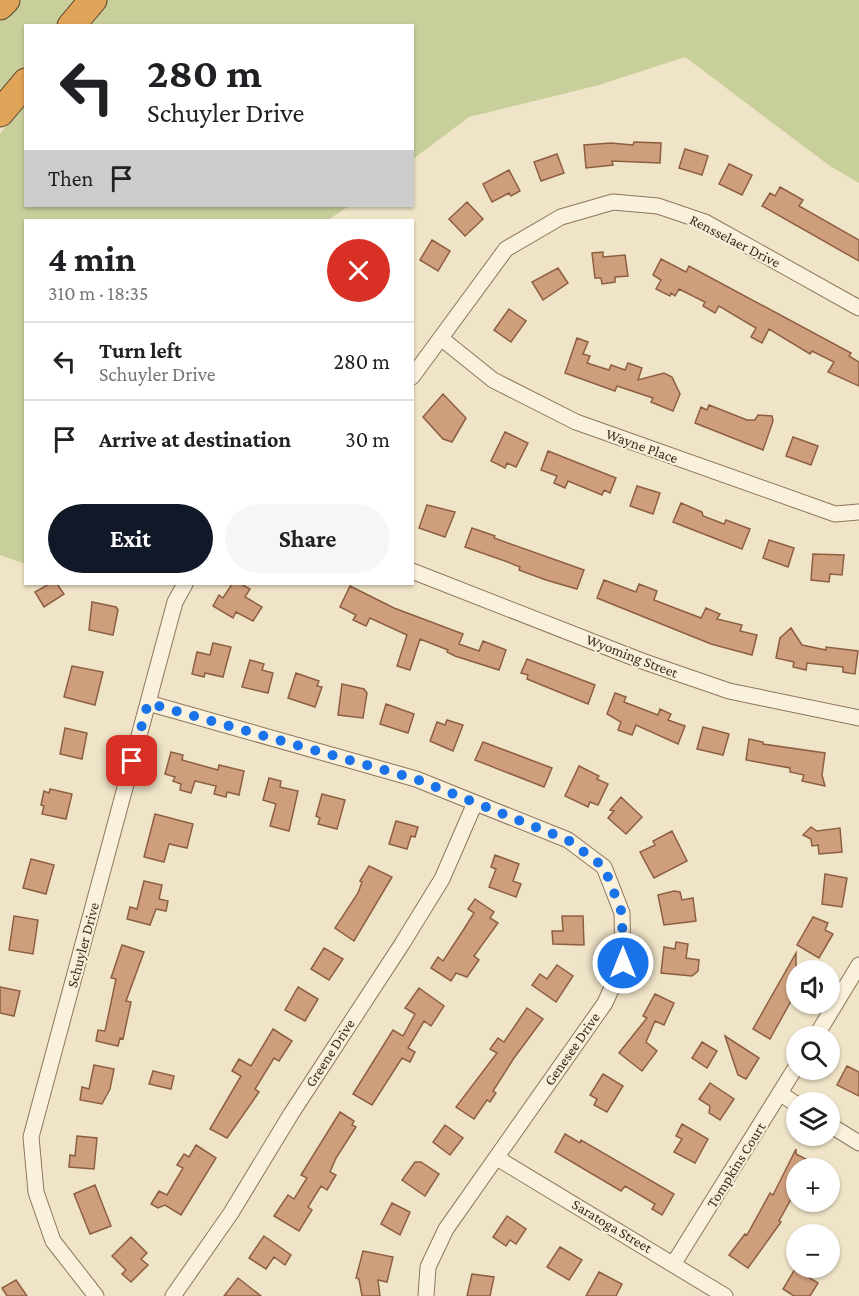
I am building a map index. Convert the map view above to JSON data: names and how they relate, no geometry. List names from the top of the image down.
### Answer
{
  "streets": {
    "street": [
      "Rensselaer Drive",
      "Wayne Place",
      "Wyoming Street",
      "Schuyler Drive",
      "Genesee Drive",
      "Greene Drive",
      "Tompkins Court",
      "Saratoga Street"
    ]
  },
  "crossings": [
    ["Rensselaer Drive", "Wayne Place"],
    ["Schuyler Drive", "Genesee Drive"],
    ["Genesee Drive", "Greene Drive"],
    ["Genesee Drive", "Saratoga Street"],
    ["Tompkins Court", "Saratoga Street"]
  ],
  "page": {
    "turn": ["280 m", "Schuyler Drive"],
    "then": "Then",
    "heading": ["4 min", "310 m · 18:35"],
    "list": [
      {
        "name": "Turn left",
        "note": "Schuyler Drive",
        "value": "280 m"
      },
      {
        "name": "Arrive at destination",
        "value": "30 m"
      }
    ],
    "buttons": ["Exit", "Share"],
    "map_buttons": ["+", "−"]
  }
}
